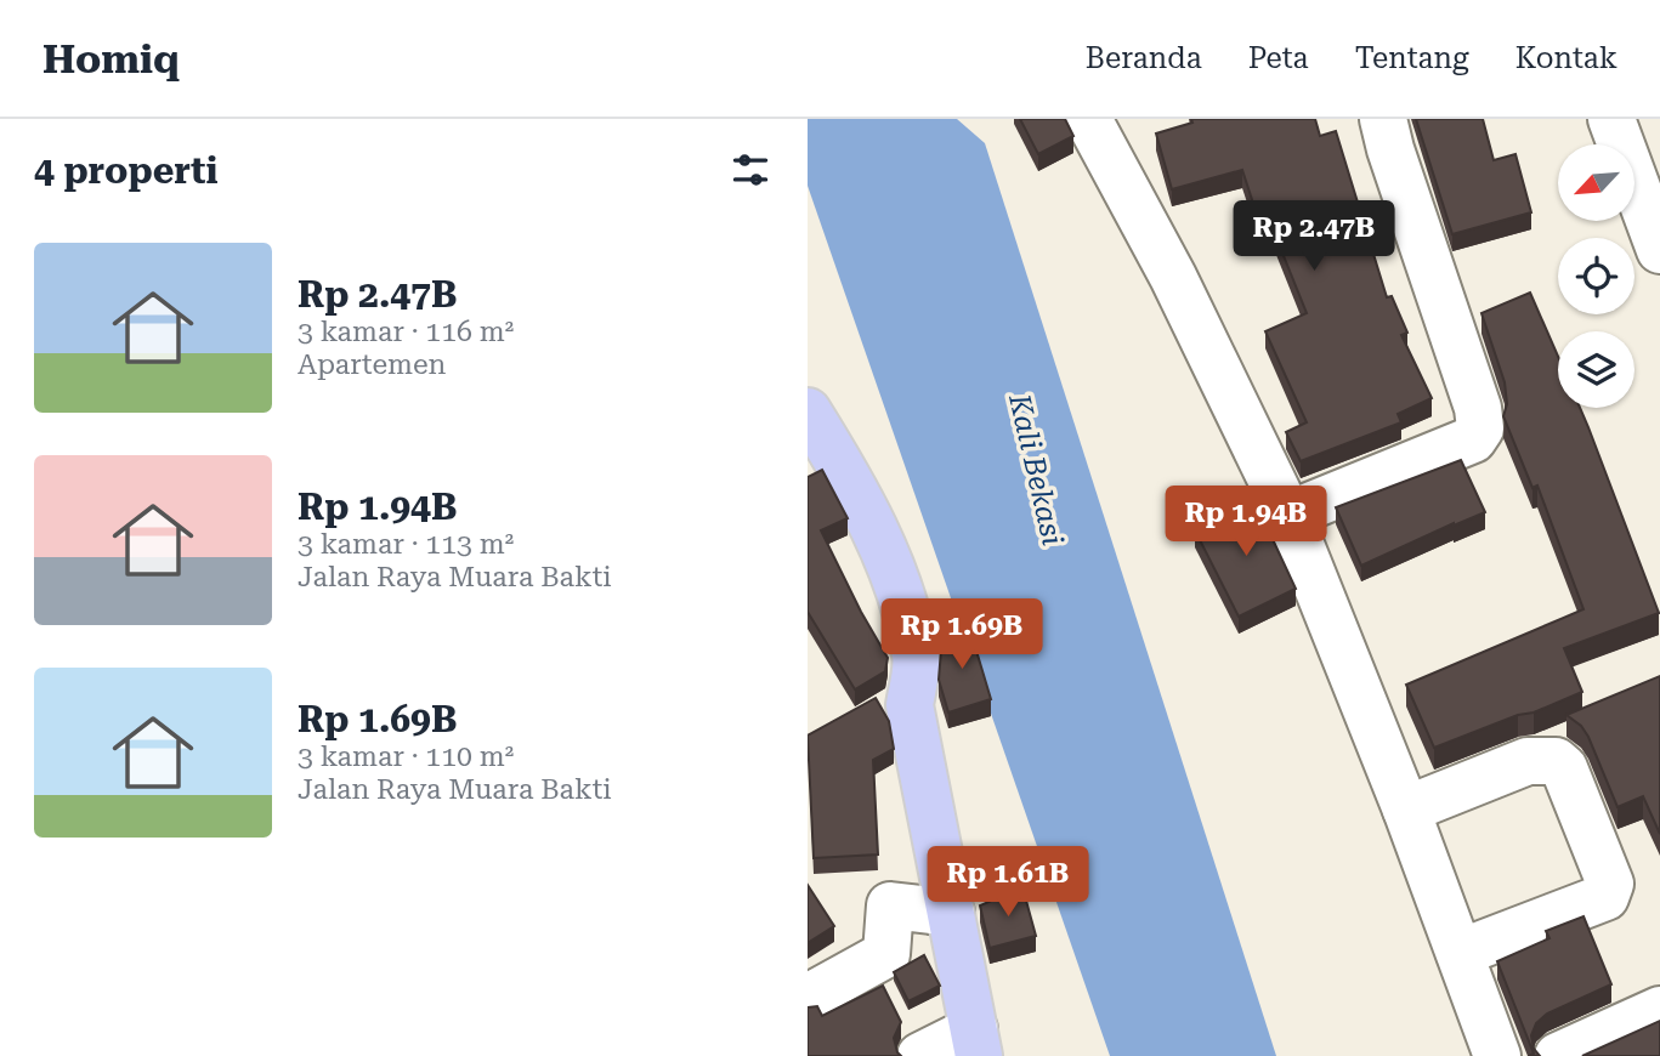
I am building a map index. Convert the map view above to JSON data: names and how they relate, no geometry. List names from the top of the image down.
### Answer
{
  "water": ["Kali Bekasi"],
  "north": "bottom left",
  "page": {
    "header": "Homiq",
    "nav": [
      "Beranda",
      "Peta",
      "Tentang",
      "Kontak"
    ],
    "heading": "4 properti",
    "price": [
      "Rp 2.47B",
      "Rp 1.94B",
      "Rp 1.69B",
      "Rp 1.61B"
    ],
    "list": [
      {
        "name": "Rp 2.47B",
        "note": "3 kamar · 116 m² · Apartemen"
      },
      {
        "name": "Rp 1.94B",
        "note": "3 kamar · 113 m² · Jalan Raya Muara Bakti"
      },
      {
        "name": "Rp 1.69B",
        "note": "3 kamar · 110 m² · Jalan Raya Muara Bakti"
      }
    ]
  }
}
